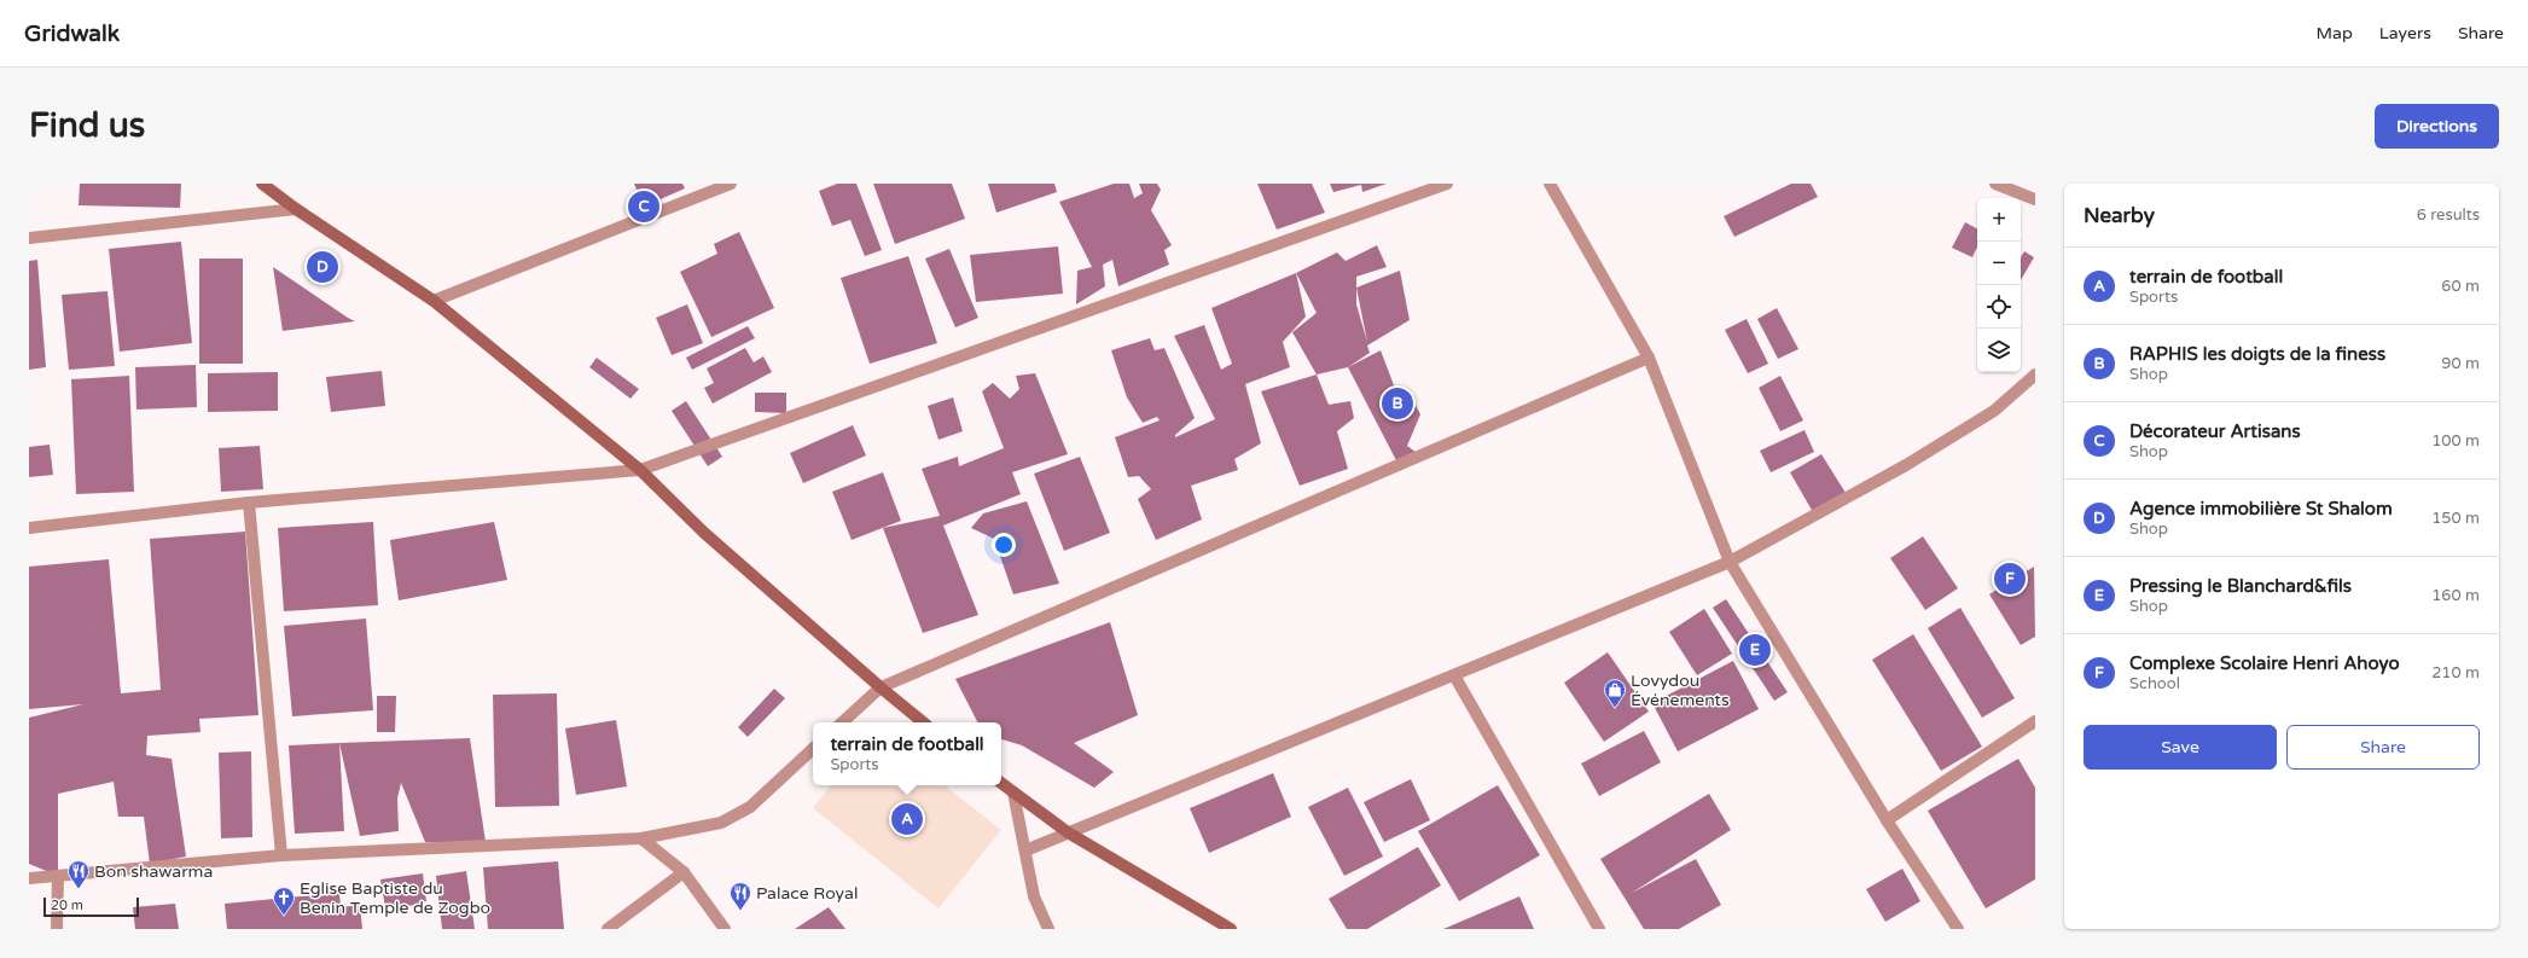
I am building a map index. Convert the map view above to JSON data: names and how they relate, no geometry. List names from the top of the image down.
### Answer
{
  "places": {
    "shop": ["Lovydou Événements"],
    "restaurant": ["Bon shawarma", "Palace Royal"],
    "church": ["Eglise Baptiste du Benin Temple de Zogbo"]
  },
  "scale_bar": "20 m",
  "page": {
    "header": "Gridwalk",
    "nav": ["Map", "Layers", "Share"],
    "buttons": [
      "Directions",
      ["Save", "Share"]
    ],
    "title": "Find us",
    "heading": ["Nearby", "6 results"],
    "pins": [
      "C",
      "D",
      "B",
      "F",
      "E",
      "A"
    ],
    "map_buttons": ["+", "−"],
    "list": [
      {
        "mark": "A",
        "name": "terrain de football",
        "note": "Sports",
        "value": "60 m"
      },
      {
        "mark": "B",
        "name": "RAPHIS les doigts de la finess",
        "note": "Shop",
        "value": "90 m"
      },
      {
        "mark": "C",
        "name": "Décorateur Artisans",
        "note": "Shop",
        "value": "100 m"
      },
      {
        "mark": "D",
        "name": "Agence immobilière St Shalom",
        "note": "Shop",
        "value": "150 m"
      },
      {
        "mark": "E",
        "name": "Pressing le Blanchard&fils",
        "note": "Shop",
        "value": "160 m"
      },
      {
        "mark": "F",
        "name": "Complexe Scolaire Henri Ahoyo",
        "note": "School",
        "value": "210 m"
      }
    ],
    "popup": ["terrain de football", "Sports"],
    "scale": "20 m"
  }
}
